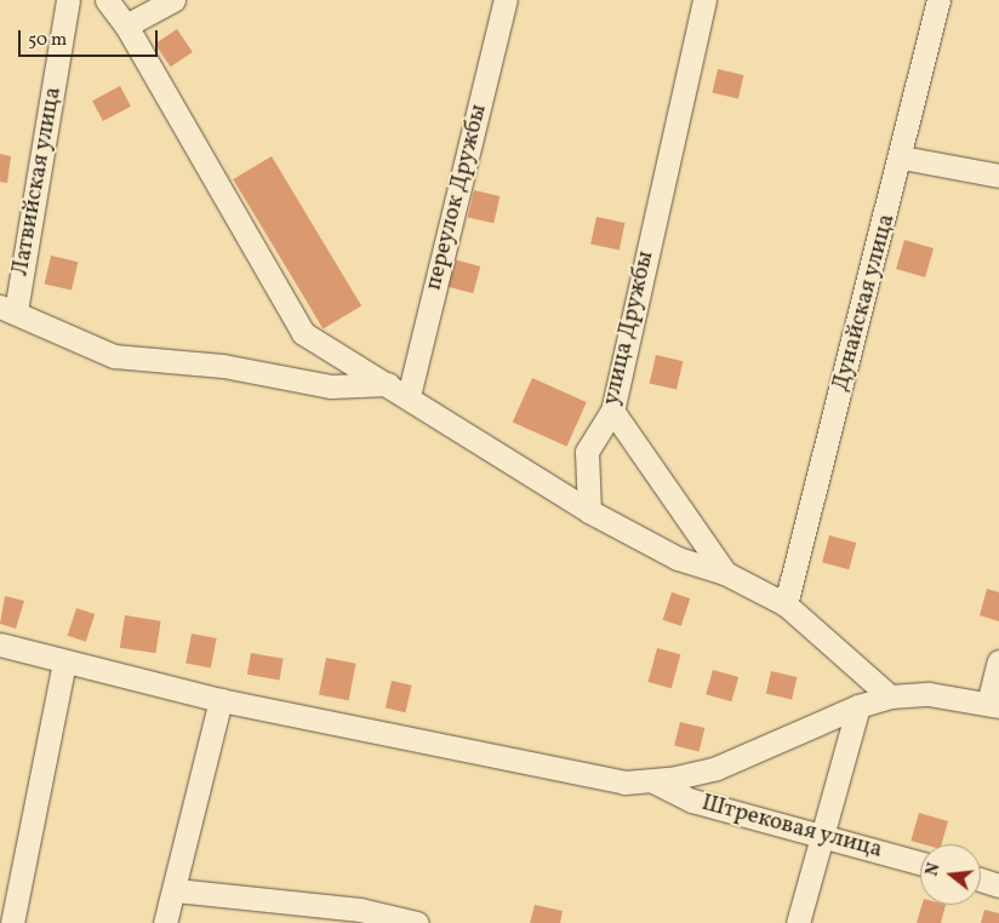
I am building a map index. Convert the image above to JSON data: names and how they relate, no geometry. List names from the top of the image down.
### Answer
{
  "streets": {
    "street": [
      "Латвийская улица",
      "переулок Дружбы",
      "Дунайская улица",
      "улица Дружбы",
      "Штрековая улица"
    ]
  },
  "scale_bar": "50 m",
  "north": "left"
}
